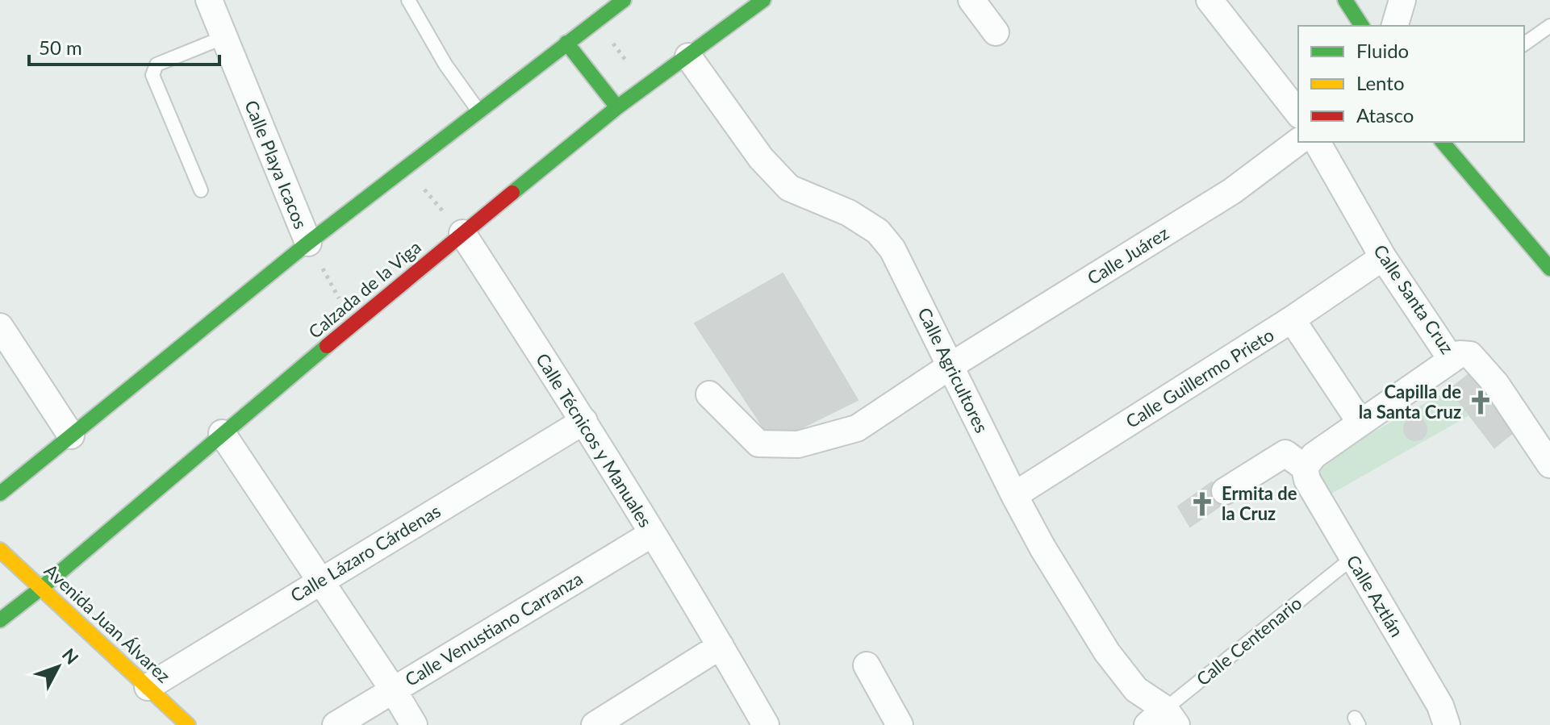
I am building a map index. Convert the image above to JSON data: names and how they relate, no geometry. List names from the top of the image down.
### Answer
{
  "streets": {
    "main road": ["Calzada de la Viga", "Avenida Juan Álvarez"],
    "street": [
      "Calle Playa Icacos",
      "Calle Juárez",
      "Calle Santa Cruz",
      "Calle Agricultores",
      "Calle Guillermo Prieto",
      "Calle Técnicos y Manuales",
      "Calle Lázaro Cárdenas",
      "Calle Aztlán",
      "Calle Venustiano Carranza"
    ],
    "lane": ["Calle Centenario"]
  },
  "crossings": [
    ["Calle Playa Icacos", "Calzada de la Viga"],
    ["Calle Juárez", "Calle Agricultores"],
    ["Calzada de la Viga", "Calle Agricultores"],
    ["Calzada de la Viga", "Calle Técnicos y Manuales"],
    ["Calzada de la Viga", "Avenida Juan Álvarez"],
    ["Calle Santa Cruz", "Calle Guillermo Prieto"],
    ["Calle Agricultores", "Calle Guillermo Prieto"],
    ["Calle Agricultores", "Calle Centenario"],
    ["Calle Técnicos y Manuales", "Calle Lázaro Cárdenas"],
    ["Calle Técnicos y Manuales", "Calle Venustiano Carranza"],
    ["Calle Lázaro Cárdenas", "Avenida Juan Álvarez"],
    ["Calle Aztlán", "Calle Centenario"]
  ],
  "places": {
    "church": ["Capilla de la Santa Cruz", "Ermita de la Cruz"]
  },
  "legend": ["Fluido", "Lento", "Atasco"],
  "scale_bar": "50 m",
  "north": "top right"
}
